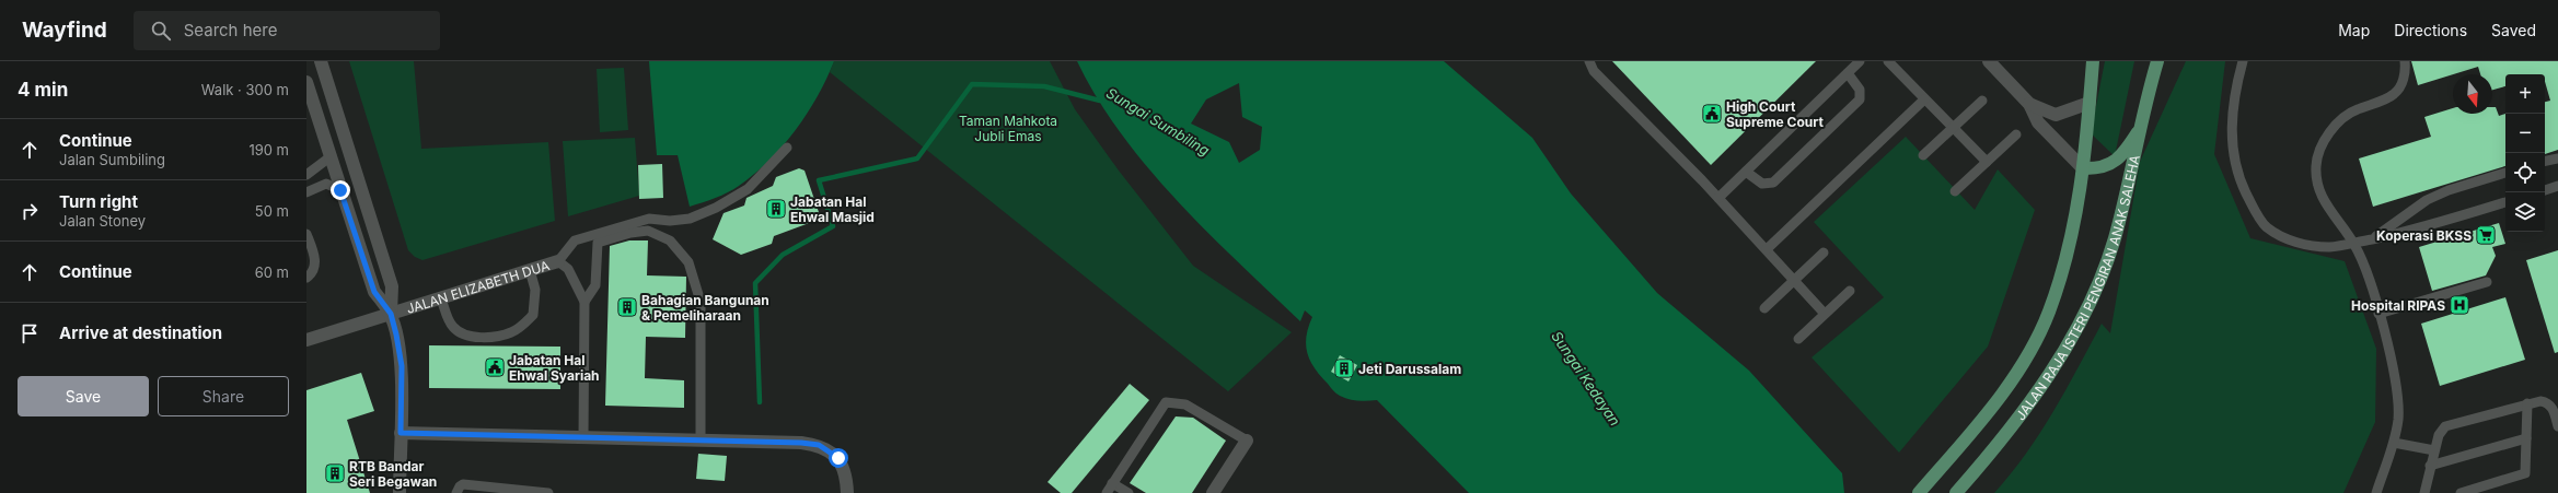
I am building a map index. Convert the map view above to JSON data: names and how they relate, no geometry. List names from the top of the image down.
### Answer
{
  "streets": {
    "main road": ["JALAN RAJA ISTERI PENGIRAN ANAK SALEHA"],
    "street": ["JALAN ELIZABETH DUA"]
  },
  "water": ["Sungai Sumbiling", "Sungai Kedayan"],
  "parks": ["Taman Mahkota Jubli Emas"],
  "places": {
    "public building": ["High Court Supreme Court", "Jabatan Hal Ehwal Syariah"],
    "building": [
      "Jabatan Hal Ehwal Masjid",
      "Bahagian Bangunan & Pemeliharaan",
      "Jeti Darussalam",
      "RTB Bandar Seri Begawan"
    ],
    "supermarket": ["Koperasi BKSS"],
    "hospital": ["Hospital RIPAS"]
  },
  "north": "bottom",
  "page": {
    "header": "Wayfind",
    "search": "Search here",
    "nav": ["Map", "Directions", "Saved"],
    "heading": ["4 min", "Walk · 300 m"],
    "map_buttons": ["+", "−"],
    "list": [
      ["Continue", "Jalan Sumbiling", "190 m"],
      ["Turn right", "Jalan Stoney", "50 m"],
      ["Continue", "60 m"],
      "Arrive at destination"
    ],
    "buttons": ["Save", "Share"]
  }
}
